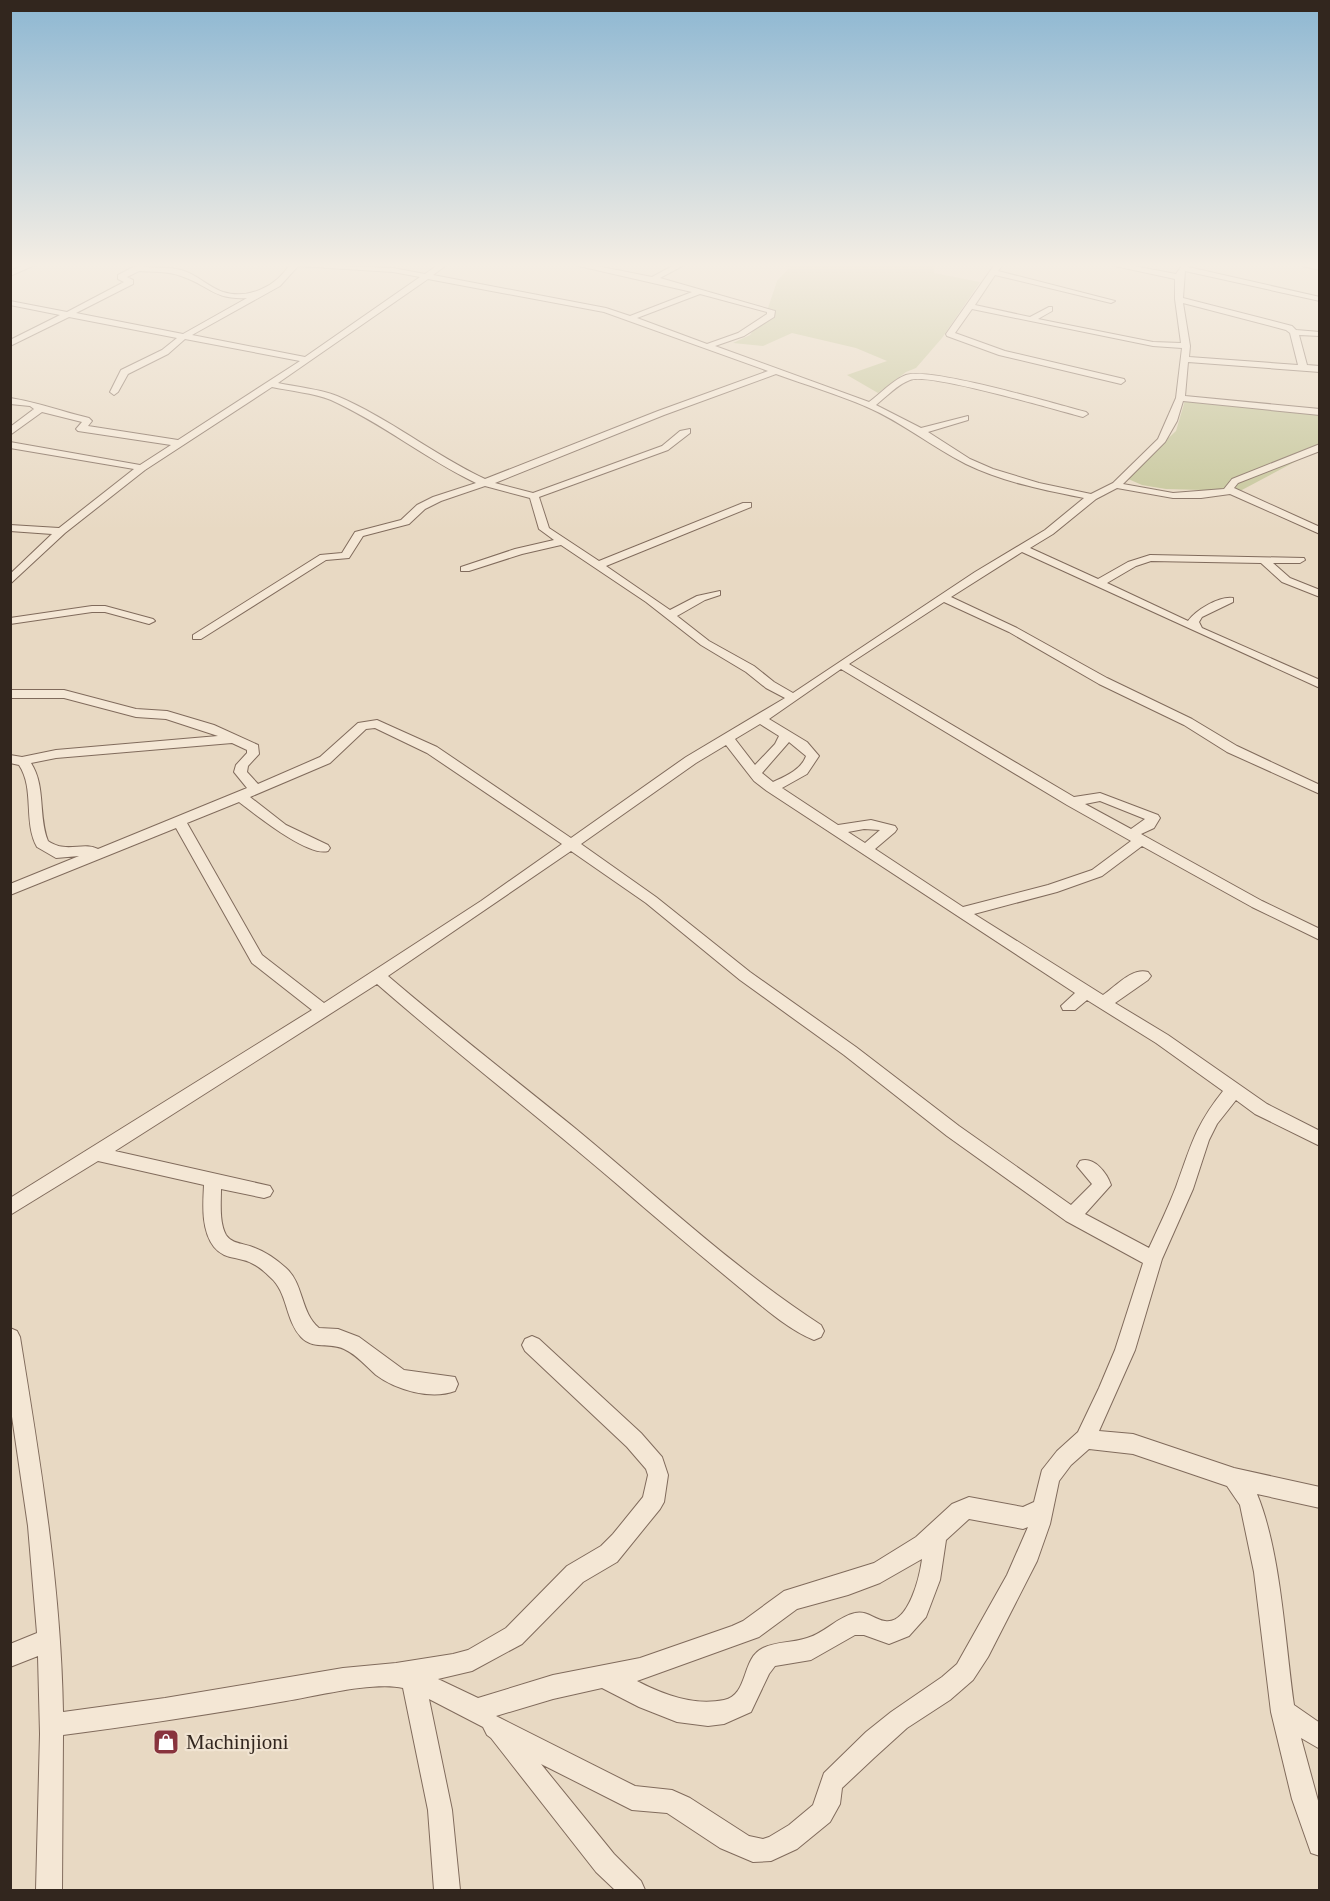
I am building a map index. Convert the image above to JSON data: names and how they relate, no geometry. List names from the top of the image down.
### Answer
{
  "places": {
    "shop": ["Machinjioni"]
  }
}
